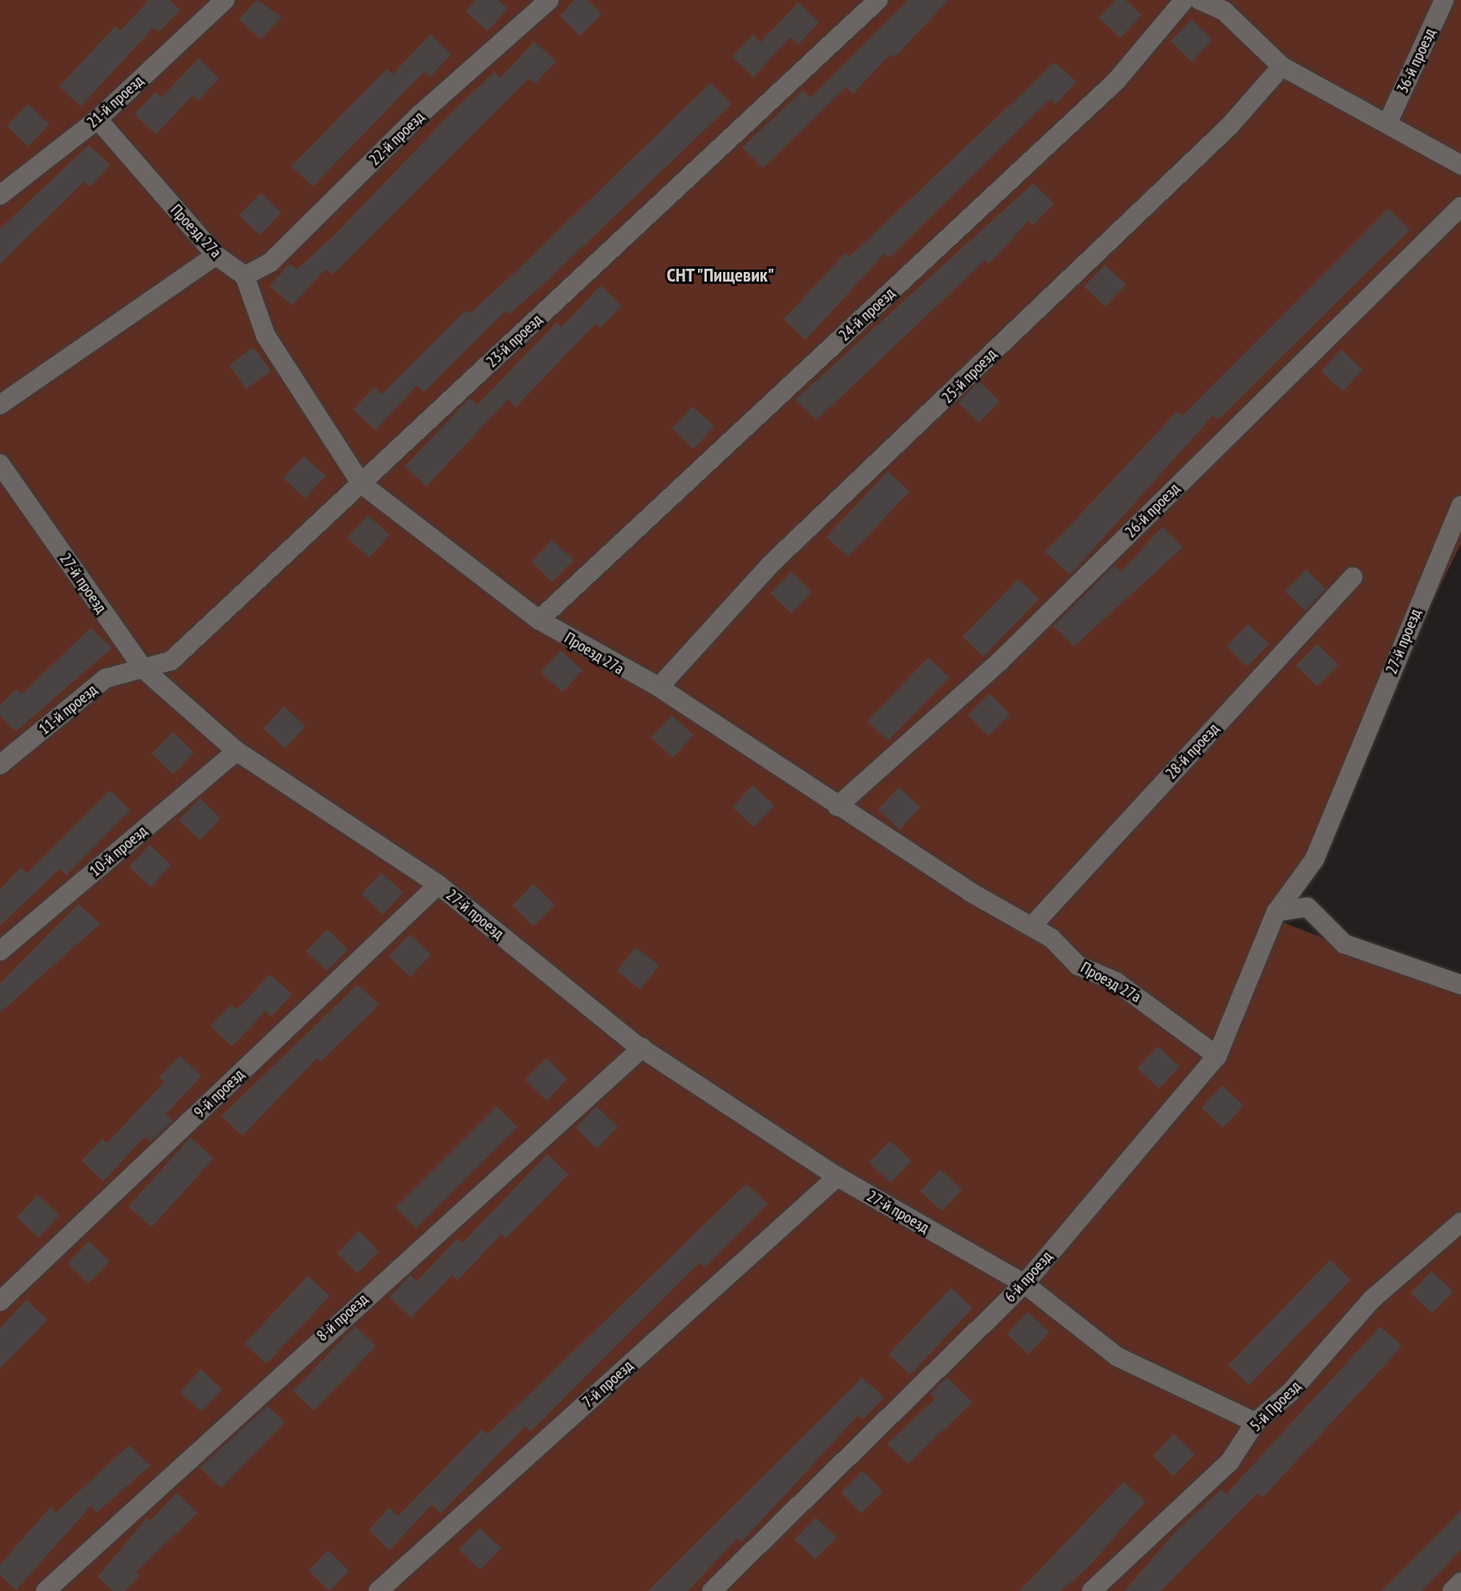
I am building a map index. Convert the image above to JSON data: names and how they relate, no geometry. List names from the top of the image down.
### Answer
{
  "streets": {
    "street": [
      "36-й проезд",
      "21-й проезд",
      "22-й проезд",
      "Проезд 27а",
      "24-й проезд",
      "23-й проезд",
      "25-й проезд",
      "26-й проезд",
      "27-й проезд",
      "11-й проезд",
      "28-й проезд",
      "10-й проезд",
      "9-й проезд",
      "6-й проезд",
      "8-й проезд",
      "7-й проезд",
      "5-й Проезд"
    ]
  },
  "crossings": [
    ["21-й проезд", "Проезд 27а"],
    ["22-й проезд", "Проезд 27а"],
    ["Проезд 27а", "24-й проезд"],
    ["Проезд 27а", "23-й проезд"],
    ["Проезд 27а", "25-й проезд"],
    ["Проезд 27а", "26-й проезд"],
    ["Проезд 27а", "28-й проезд"],
    ["Проезд 27а", "6-й проезд"],
    ["23-й проезд", "27-й проезд"],
    ["23-й проезд", "11-й проезд"],
    ["27-й проезд", "11-й проезд"],
    ["27-й проезд", "10-й проезд"],
    ["27-й проезд", "9-й проезд"],
    ["27-й проезд", "6-й проезд"],
    ["27-й проезд", "8-й проезд"],
    ["27-й проезд", "7-й проезд"],
    ["27-й проезд", "5-й Проезд"]
  ],
  "districts": ["СНТ \"Пищевик\""]
}
